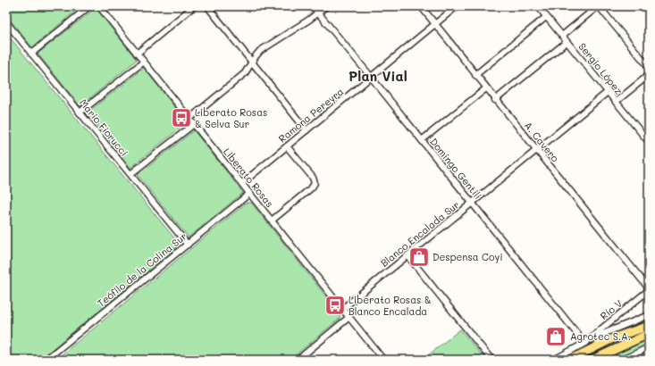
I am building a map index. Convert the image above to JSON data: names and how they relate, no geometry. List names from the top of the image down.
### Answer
{
  "streets": {
    "street": [
      "Sergio López",
      "Ramona Pereyra",
      "Mario Fiorucci",
      "A. Cavero",
      "Domingo Gentili",
      "Liberato Rosas",
      "Blanco Encalada Sur",
      "Teófilo de la Colina Sur",
      "Río V"
    ]
  },
  "crossings": [
    ["Sergio López", "Blanco Encalada Sur"],
    ["Ramona Pereyra", "A. Cavero"],
    ["Ramona Pereyra", "Domingo Gentili"],
    ["Ramona Pereyra", "Liberato Rosas"],
    ["Mario Fiorucci", "Teófilo de la Colina Sur"],
    ["A. Cavero", "Blanco Encalada Sur"],
    ["A. Cavero", "Río V"],
    ["Domingo Gentili", "Blanco Encalada Sur"],
    ["Domingo Gentili", "Río V"],
    ["Liberato Rosas", "Blanco Encalada Sur"],
    ["Liberato Rosas", "Teófilo de la Colina Sur"]
  ],
  "districts": ["Plan Vial"],
  "places": {
    "bus stop": ["Liberato Rosas & Selva Sur", "Liberato Rosas & Blanco Encalada"],
    "shop": ["Despensa Coyi", "Agrotec S.A."]
  }
}
